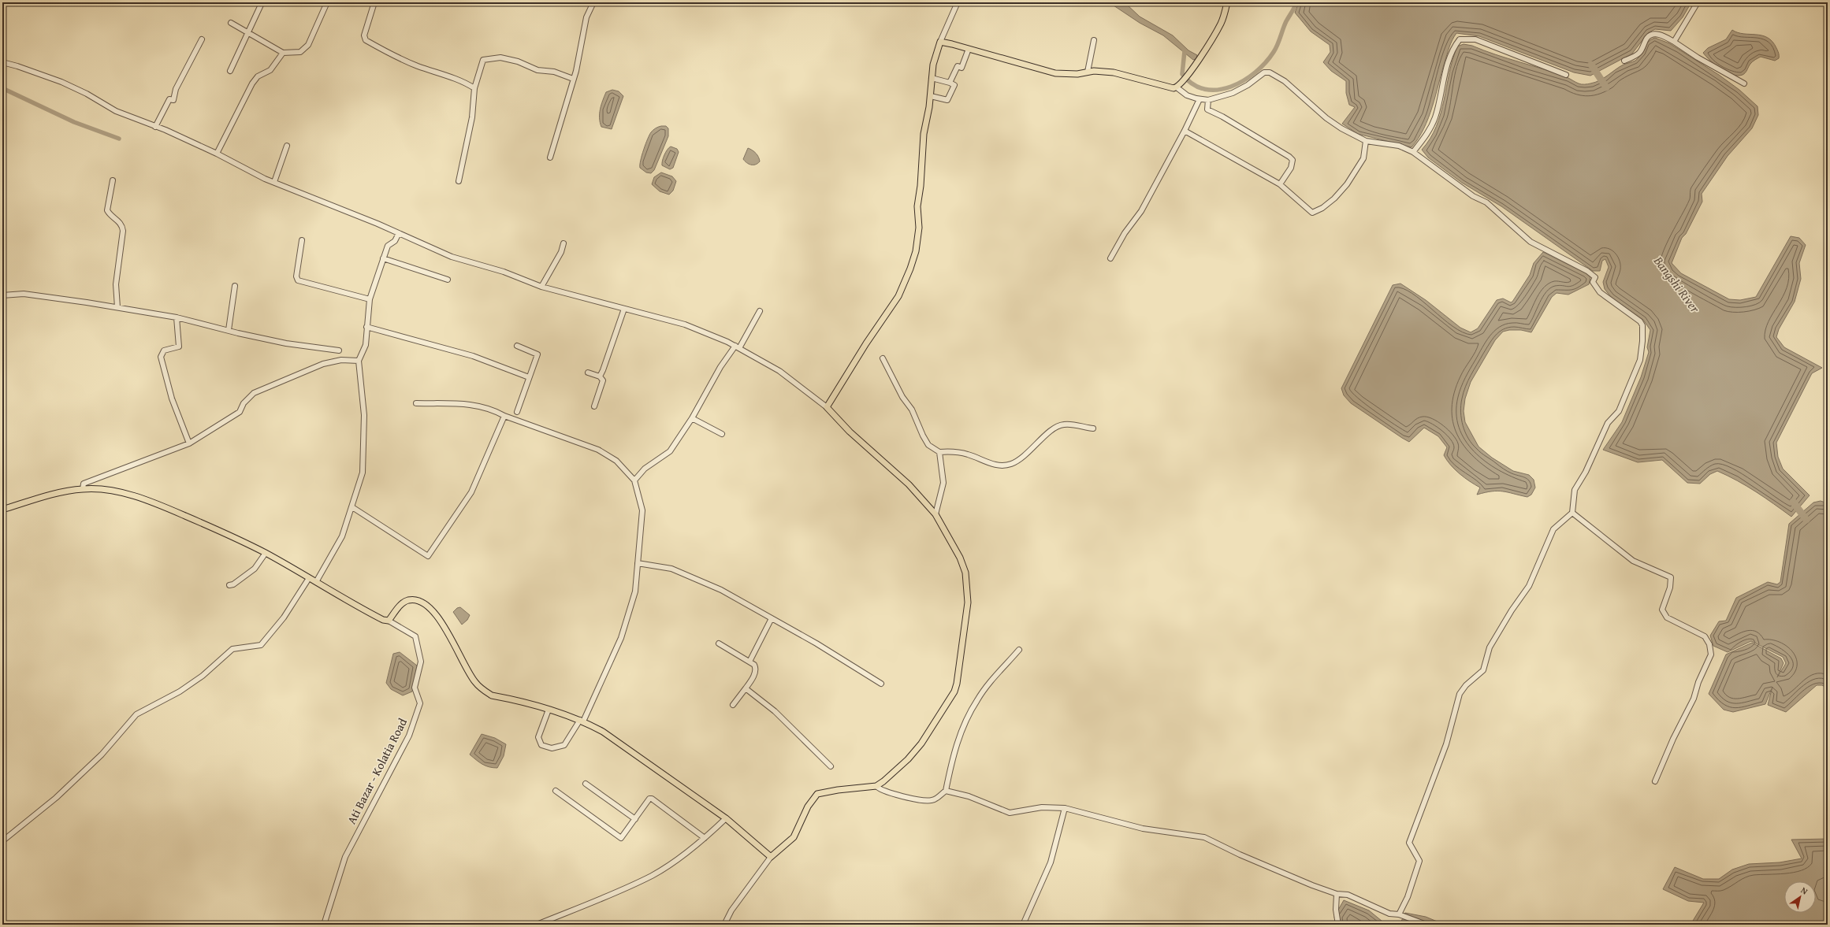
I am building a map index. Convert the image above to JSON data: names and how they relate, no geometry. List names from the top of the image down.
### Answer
{
  "streets": {
    "street": ["Ati Bazar - Kolatia Road"]
  },
  "water": ["Bangshi River"],
  "north": "top right"
}
